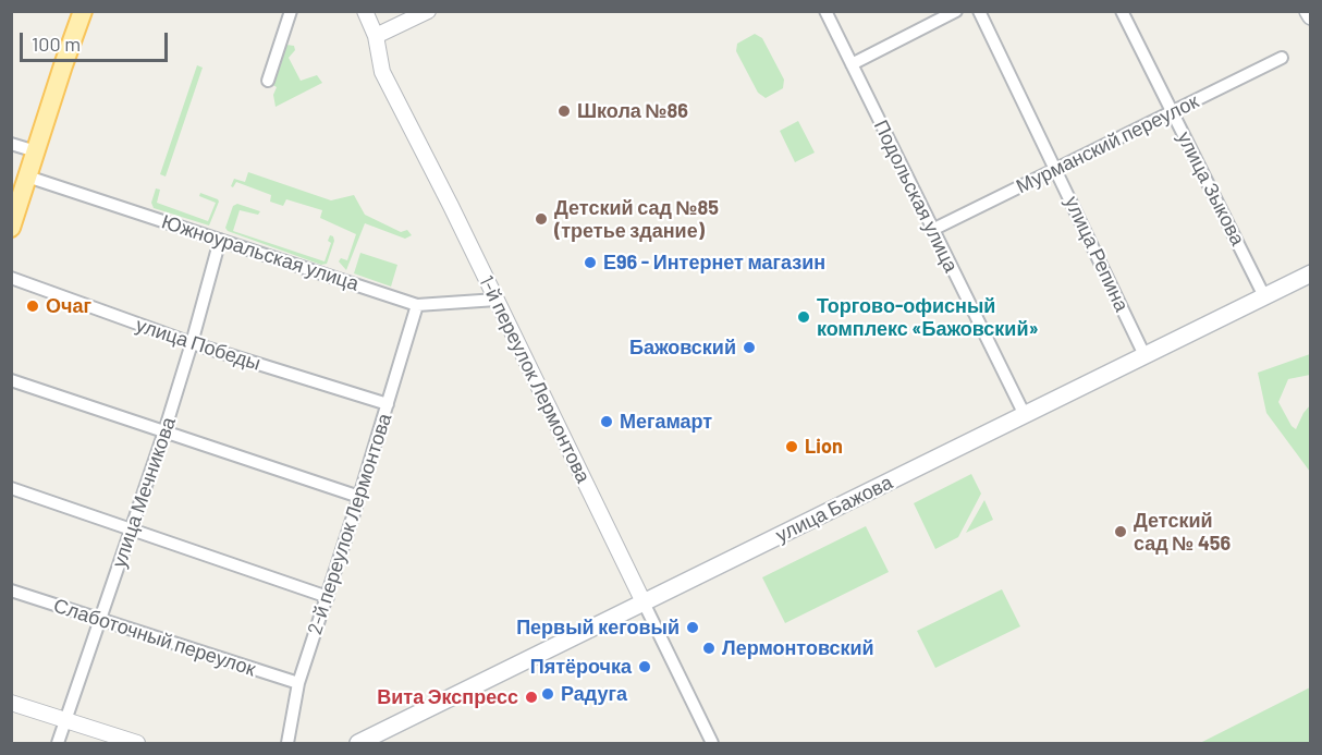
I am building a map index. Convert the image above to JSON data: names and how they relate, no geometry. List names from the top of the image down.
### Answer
{
  "streets": {
    "main road": ["улица Бажова"],
    "street": [
      "Мурманский переулок",
      "улица Зыкова",
      "Подольская улица",
      "Южноуральская улица",
      "улица Репина",
      "улица Победы",
      "1-й переулок Лермонтова",
      "улица Мечникова",
      "2-й переулок Лермонтова",
      "Слаботочный переулок"
    ]
  },
  "crossings": [
    ["Мурманский переулок", "улица Зыкова"],
    ["Мурманский переулок", "Подольская улица"],
    ["Мурманский переулок", "улица Репина"],
    ["улица Зыкова", "улица Бажова"],
    ["Подольская улица", "улица Бажова"],
    ["Южноуральская улица", "1-й переулок Лермонтова"],
    ["Южноуральская улица", "улица Мечникова"],
    ["Южноуральская улица", "2-й переулок Лермонтова"],
    ["улица Репина", "улица Бажова"],
    ["улица Победы", "улица Мечникова"],
    ["улица Победы", "2-й переулок Лермонтова"],
    ["1-й переулок Лермонтова", "улица Бажова"],
    ["улица Мечникова", "Слаботочный переулок"],
    ["2-й переулок Лермонтова", "Слаботочный переулок"]
  ],
  "places": [
    "Школа №86",
    "Детский сад №85 (третье здание)",
    "Е96 - Интернет магазин",
    "Очаг",
    "Торгово-офисный комплекс «Бажовский»",
    "Бажовский",
    "Мегамарт",
    "Lion",
    "Детский сад № 456",
    "Первый кеговый",
    "Лермонтовский",
    "Пятёрочка",
    "Радуга",
    "Вита Экспресс"
  ],
  "scale_bar": "100 m"
}
